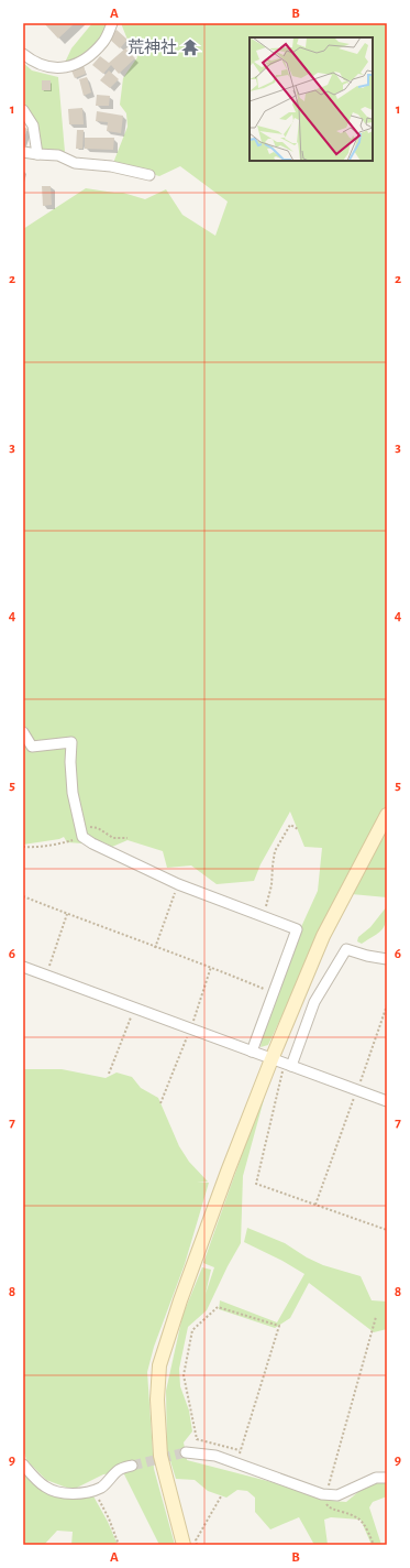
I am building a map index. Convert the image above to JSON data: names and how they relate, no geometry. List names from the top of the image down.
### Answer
{
  "places": {
    "temple": ["荒神社"]
  },
  "grid": {
    "columns": ["A", "B"],
    "rows": [
      "1",
      "2",
      "3",
      "4",
      "5",
      "6",
      "7",
      "8",
      "9"
    ]
  }
}
